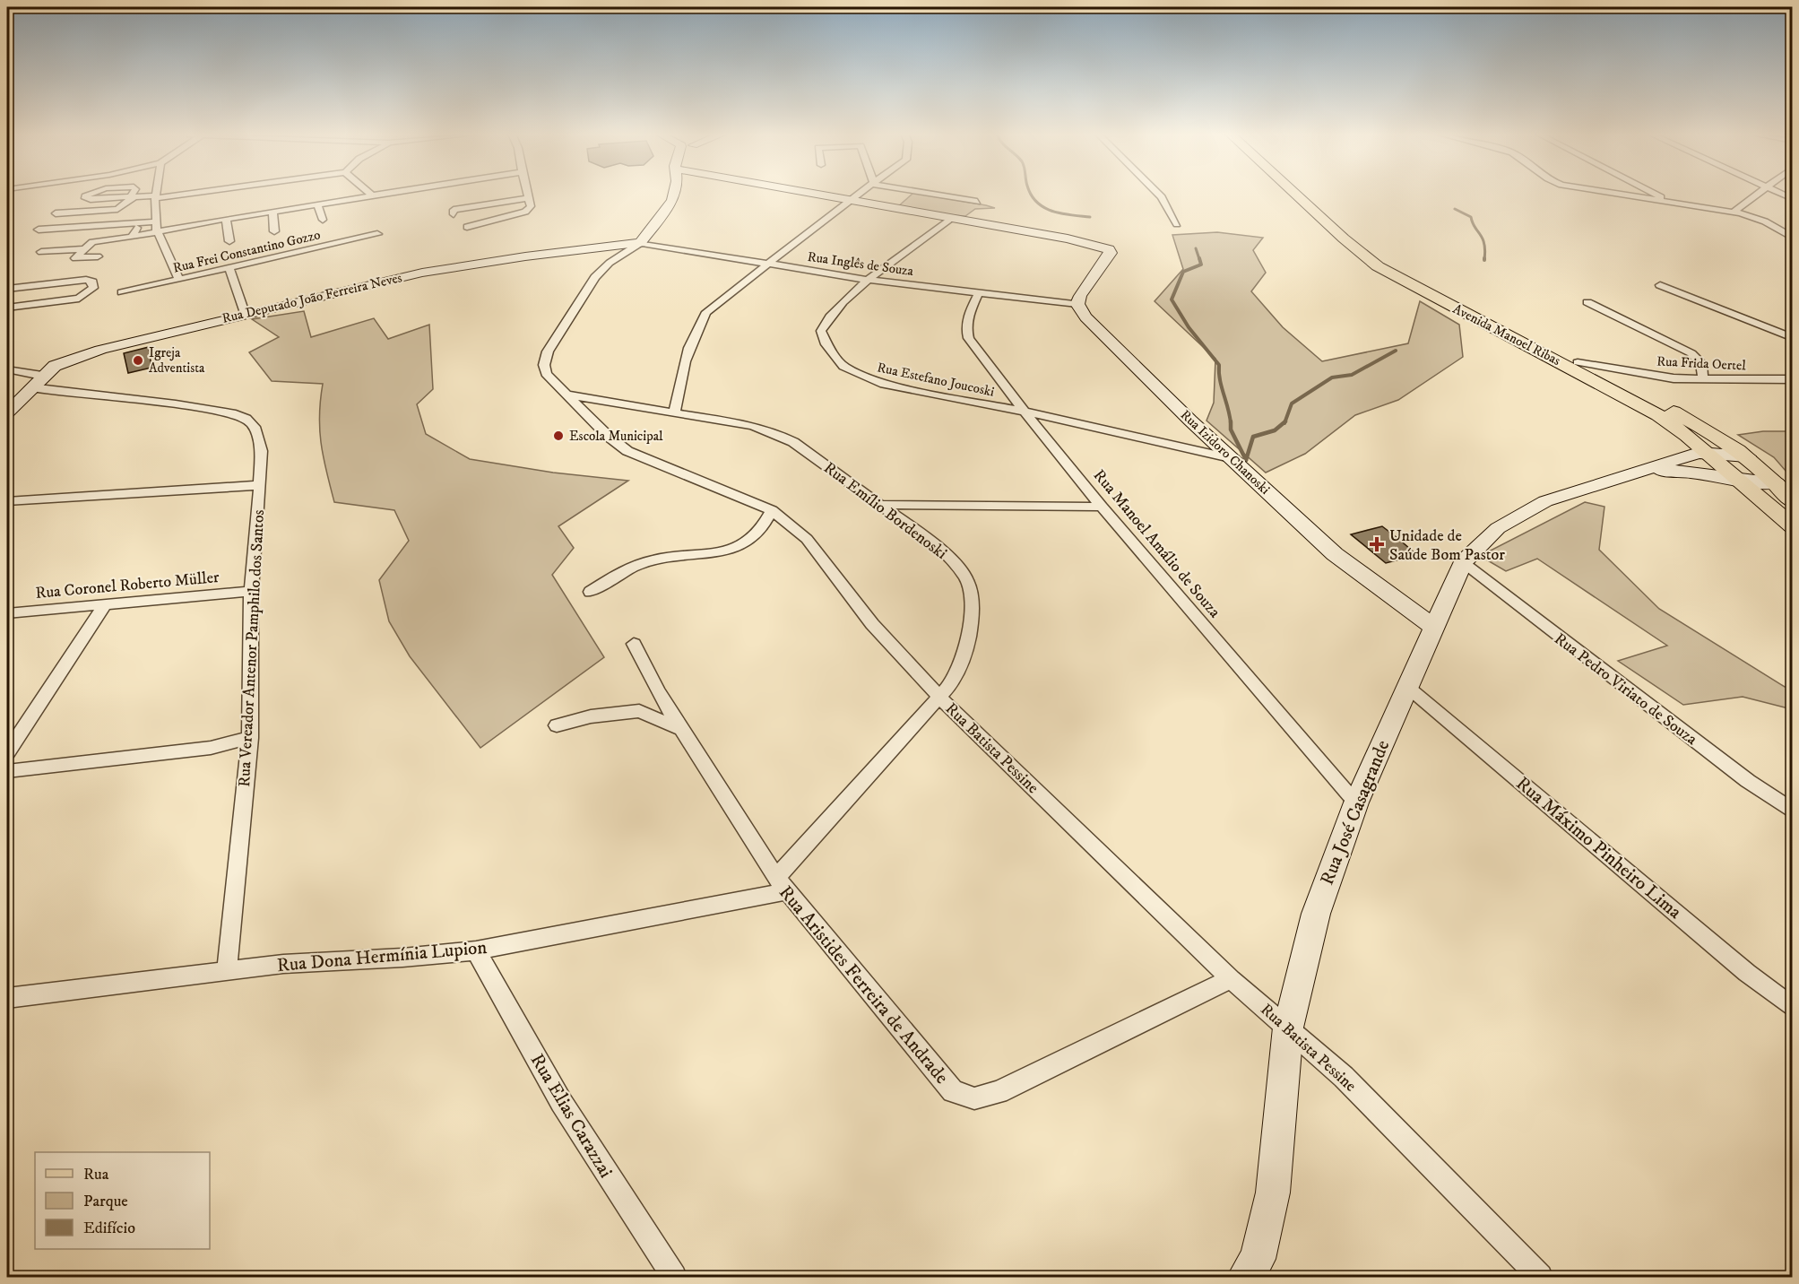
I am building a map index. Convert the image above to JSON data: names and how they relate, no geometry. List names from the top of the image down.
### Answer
{
  "streets": {
    "main road": ["Avenida Manoel Ribas"],
    "street": [
      "Rua Frei Constantino Gozzo",
      "Rua Inglês de Souza",
      "Rua Deputado João Ferreira Neves",
      "Rua Frida Oertel",
      "Rua Estefano Joucoski",
      "Rua Izidoro Chanoski",
      "Rua Emílio Bordenoski",
      "Rua Manoel Amálio de Souza",
      "Rua Coronel Roberto Müller",
      "Rua Vereador Antenor Pamphilo dos Santos",
      "Rua Pedro Viriato de Souza",
      "Rua Batista Pessine",
      "Rua José Casagrande",
      "Rua Máximo Pinheiro Lima",
      "Rua Dona Hermínia Lupion",
      "Rua Aristides Ferreira de Andrade",
      "Rua Elias Carazzai"
    ]
  },
  "crossings": [
    ["Rua Inglês de Souza", "Rua Deputado João Ferreira Neves"],
    ["Rua Inglês de Souza", "Rua Estefano Joucoski"],
    ["Rua Inglês de Souza", "Rua Izidoro Chanoski"],
    ["Rua Inglês de Souza", "Rua Manoel Amálio de Souza"],
    ["Rua Inglês de Souza", "Rua Batista Pessine"],
    ["Rua Deputado João Ferreira Neves", "Rua Vereador Antenor Pamphilo dos Santos"],
    ["Rua Deputado João Ferreira Neves", "Rua Batista Pessine"],
    ["Avenida Manoel Ribas", "Rua Frida Oertel"],
    ["Avenida Manoel Ribas", "Rua José Casagrande"],
    ["Rua Estefano Joucoski", "Rua Izidoro Chanoski"],
    ["Rua Estefano Joucoski", "Rua Manoel Amálio de Souza"],
    ["Rua Izidoro Chanoski", "Rua José Casagrande"],
    ["Rua Emílio Bordenoski", "Rua Batista Pessine"],
    ["Rua Emílio Bordenoski", "Rua Dona Hermínia Lupion"],
    ["Rua Emílio Bordenoski", "Rua Aristides Ferreira de Andrade"],
    ["Rua Manoel Amálio de Souza", "Rua José Casagrande"],
    ["Rua Coronel Roberto Müller", "Rua Vereador Antenor Pamphilo dos Santos"],
    ["Rua Vereador Antenor Pamphilo dos Santos", "Rua Dona Hermínia Lupion"],
    ["Rua Pedro Viriato de Souza", "Rua José Casagrande"],
    ["Rua Batista Pessine", "Rua José Casagrande"],
    ["Rua Batista Pessine", "Rua Aristides Ferreira de Andrade"],
    ["Rua José Casagrande", "Rua Máximo Pinheiro Lima"],
    ["Rua Dona Hermínia Lupion", "Rua Aristides Ferreira de Andrade"],
    ["Rua Dona Hermínia Lupion", "Rua Elias Carazzai"]
  ],
  "places": {
    "other": ["Igreja Adventista", "Escola Municipal"],
    "health": ["Unidade de Saúde Bom Pastor"]
  },
  "legend": ["Rua", "Parque", "Edifício"]
}
